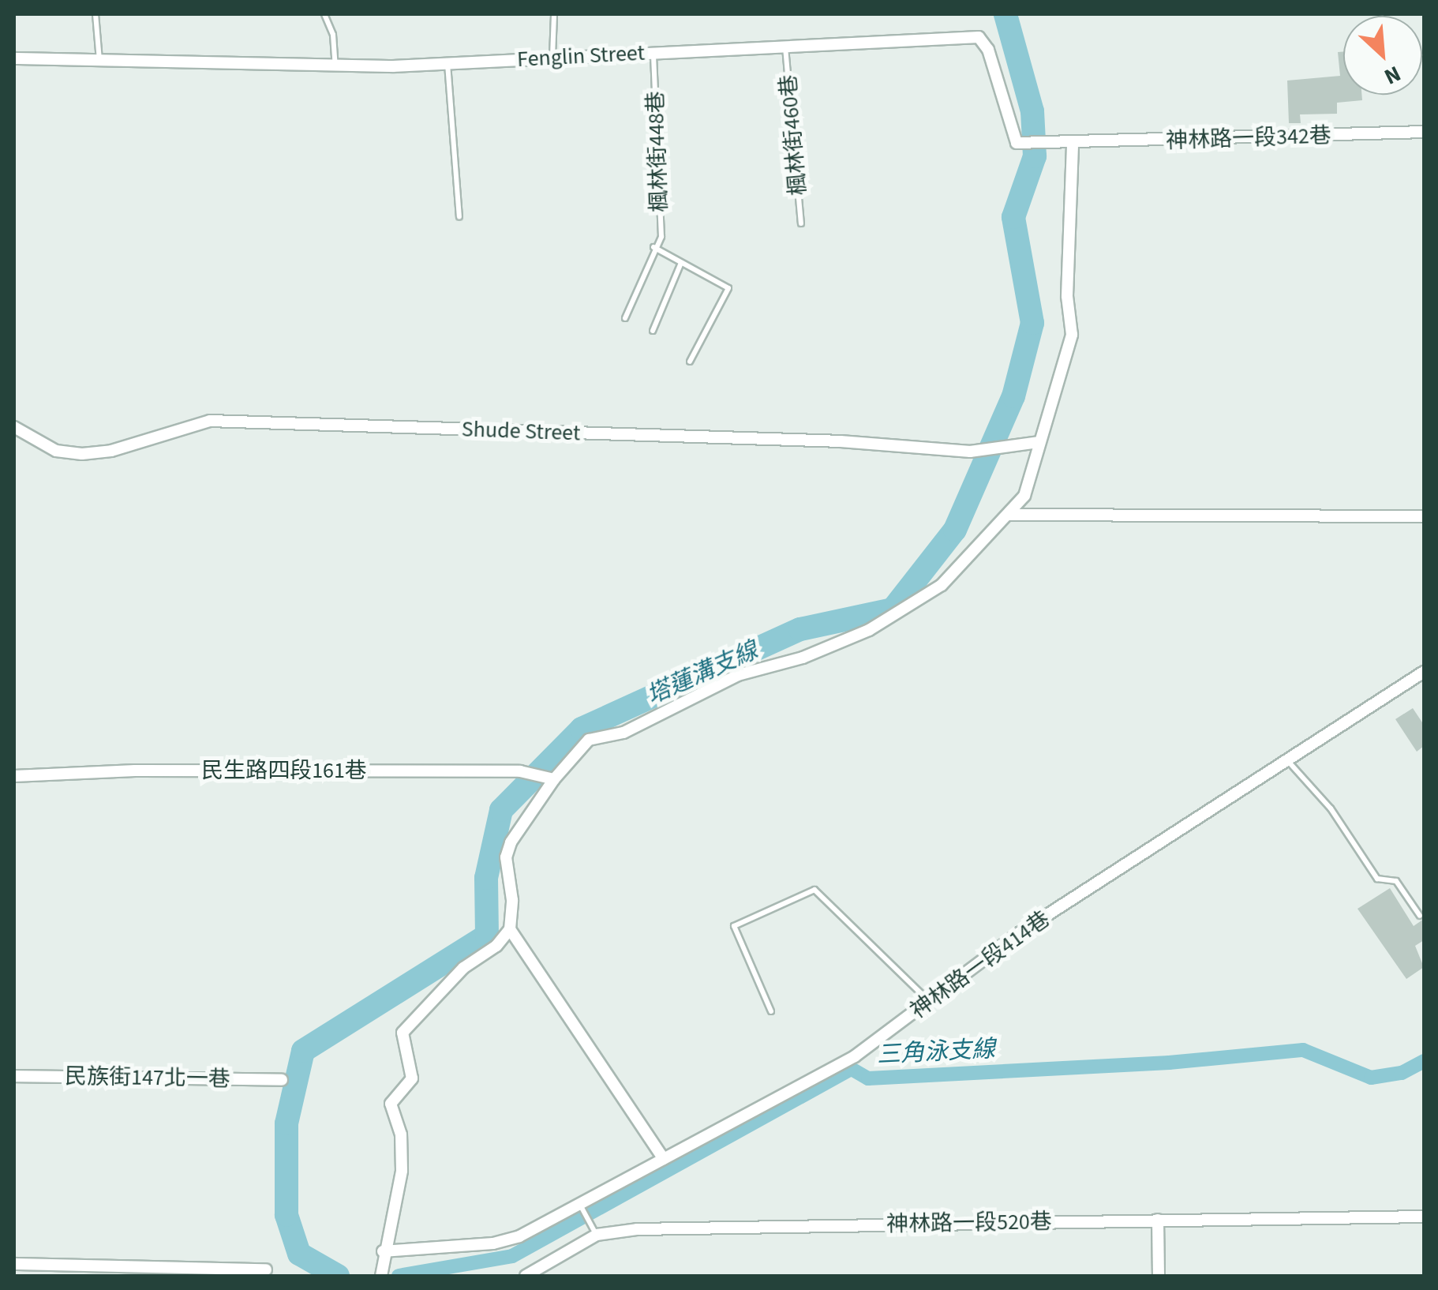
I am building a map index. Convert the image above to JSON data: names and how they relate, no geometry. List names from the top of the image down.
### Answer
{
  "streets": {
    "street": [
      "Fenglin Street",
      "神林路一段342巷",
      "Shude Street",
      "民生路四段161巷",
      "神林路一段414巷",
      "民族街147北一巷",
      "神林路一段520巷"
    ],
    "lane": ["楓林街460巷", "楓林街448巷"]
  },
  "crossings": [
    ["Fenglin Street", "楓林街460巷"],
    ["Fenglin Street", "神林路一段342巷"],
    ["Fenglin Street", "楓林街448巷"]
  ],
  "water": ["塔蓮溝支線", "三角泳支線"],
  "north": "bottom right"
}
